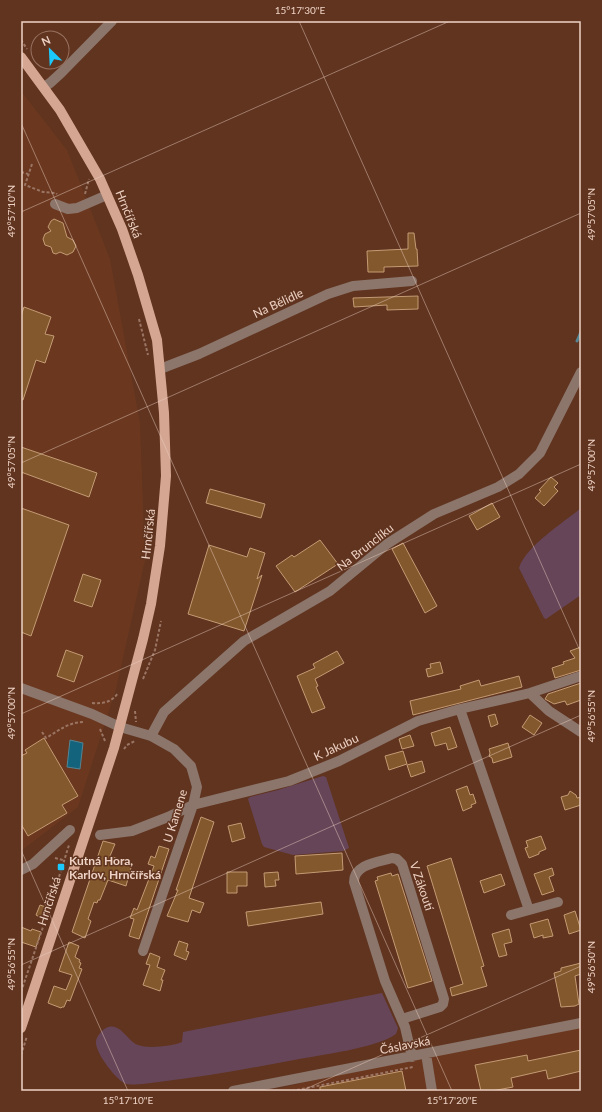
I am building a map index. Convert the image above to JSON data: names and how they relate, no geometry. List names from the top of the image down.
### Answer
{
  "streets": {
    "main road": ["Hrnčířská"],
    "street": [
      "Na Bělidle",
      "Na Brunclíku",
      "K Jakubu",
      "U Kamene",
      "V Zákoutí",
      "Čáslavská"
    ]
  },
  "crossings": [
    ["Hrnčířská", "Na Bělidle"],
    ["Hrnčířská", "U Kamene"],
    ["Na Brunclíku", "U Kamene"],
    ["K Jakubu", "U Kamene"],
    ["V Zákoutí", "Čáslavská"]
  ],
  "places": {
    "transit": ["Kutná Hora, Karlov, Hrnčířská"]
  },
  "north": "top left",
  "coordinates": [
    "15°17'30\"E",
    "49°57'10\"N",
    "49°57'05\"N",
    "49°57'00\"N",
    "49°56'55\"N",
    "49°56'50\"N",
    "15°17'10\"E",
    "15°17'20\"E"
  ]
}
